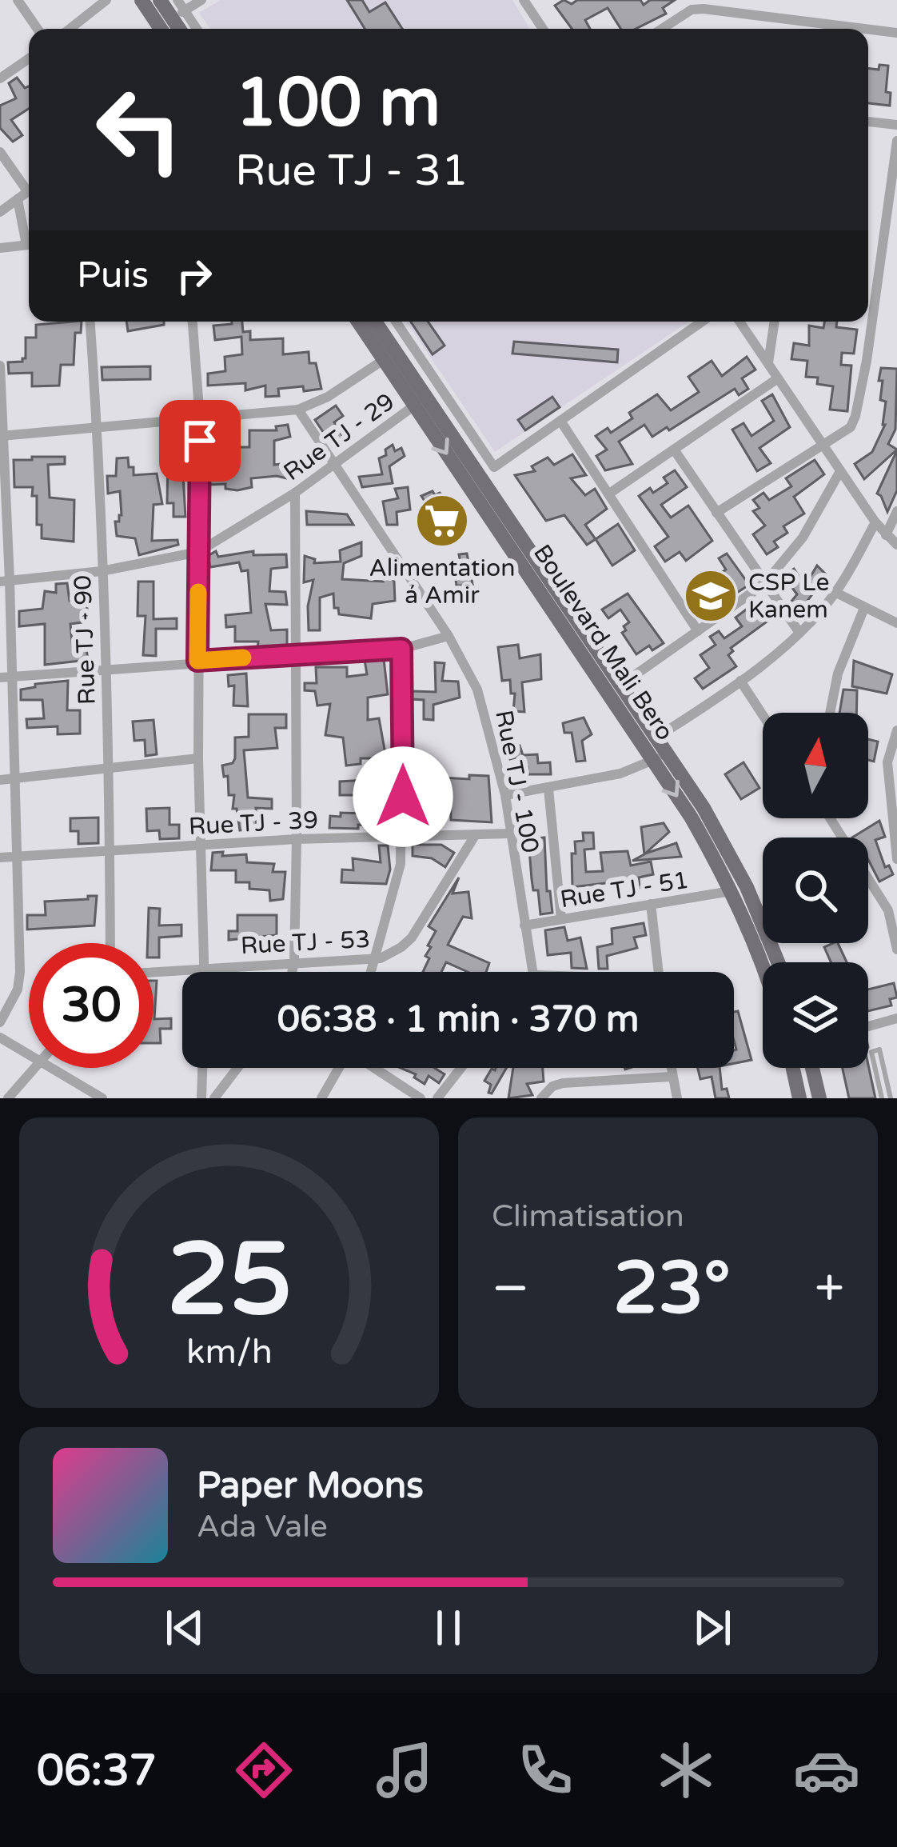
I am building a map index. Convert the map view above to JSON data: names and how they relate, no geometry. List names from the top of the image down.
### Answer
{
  "streets": {
    "main road": ["Boulevard Mali Bero"],
    "street": [
      "Rue TJ - 29",
      "Rue TJ - 90",
      "Rue TJ - 100",
      "Rue TJ - 39",
      "Rue TJ - 51",
      "Rue TJ - 53"
    ]
  },
  "crossings": [
    ["Rue TJ - 29", "Rue TJ - 90"],
    ["Rue TJ - 29", "Boulevard Mali Bero"],
    ["Rue TJ - 29", "Rue TJ - 100"],
    ["Rue TJ - 90", "Rue TJ - 39"],
    ["Boulevard Mali Bero", "Rue TJ - 51"],
    ["Rue TJ - 100", "Rue TJ - 39"],
    ["Rue TJ - 100", "Rue TJ - 51"],
    ["Rue TJ - 39", "Rue TJ - 53"]
  ],
  "places": {
    "supermarket": ["Alimentation á Amir"],
    "school or university": ["CSP Le Kanem"]
  },
  "north": "top",
  "page": {
    "turn": ["100 m", "Rue TJ - 31"],
    "then": "Puis",
    "limit": "30",
    "trip": "06:38 · 1 min · 370 m",
    "tile": "Climatisation",
    "heat": ["−", "23°", "+"],
    "song": ["Paper Moons", "Ada Vale"],
    "tabs": "06:37",
    "gauge": ["25", "km/h"]
  }
}
